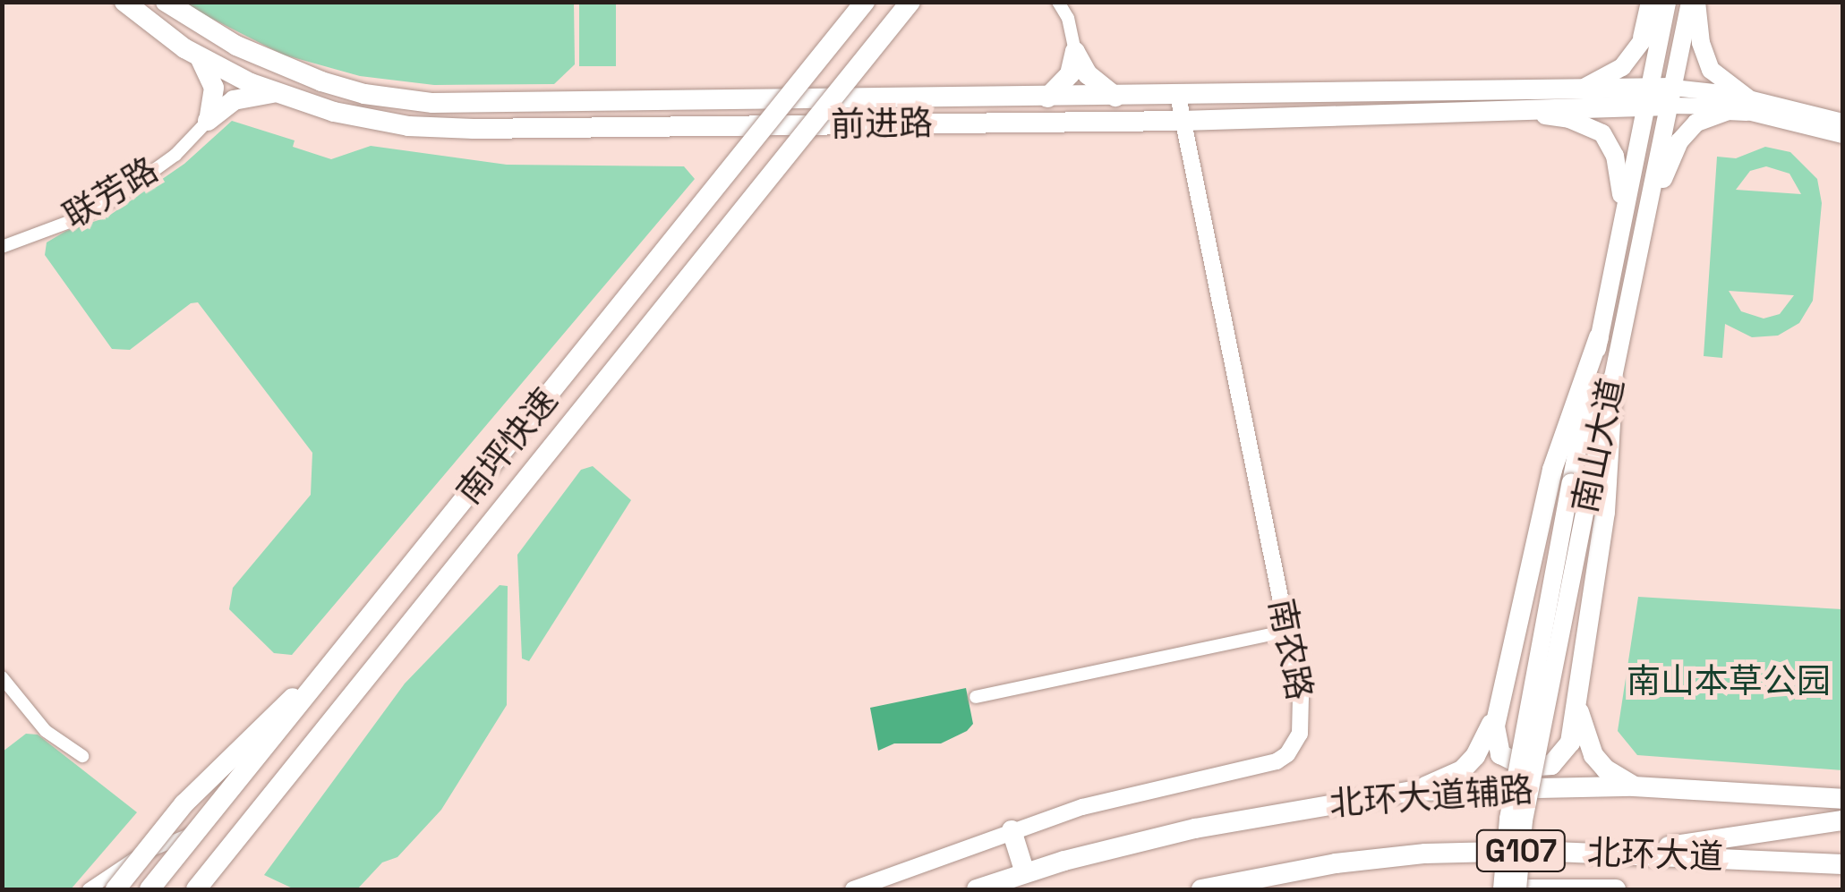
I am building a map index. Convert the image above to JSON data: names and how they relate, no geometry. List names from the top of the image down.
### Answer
{
  "streets": {
    "main road": [
      "前进路",
      "南山大道",
      "南坪快速",
      "北环大道辅路",
      "G107",
      "北环大道"
    ],
    "street": ["联芳路", "南农路"]
  },
  "crossings": [
    ["前进路", "南山大道"],
    ["前进路", "南农路"],
    ["南山大道", "北环大道"]
  ],
  "parks": ["南山本草公园"]
}
